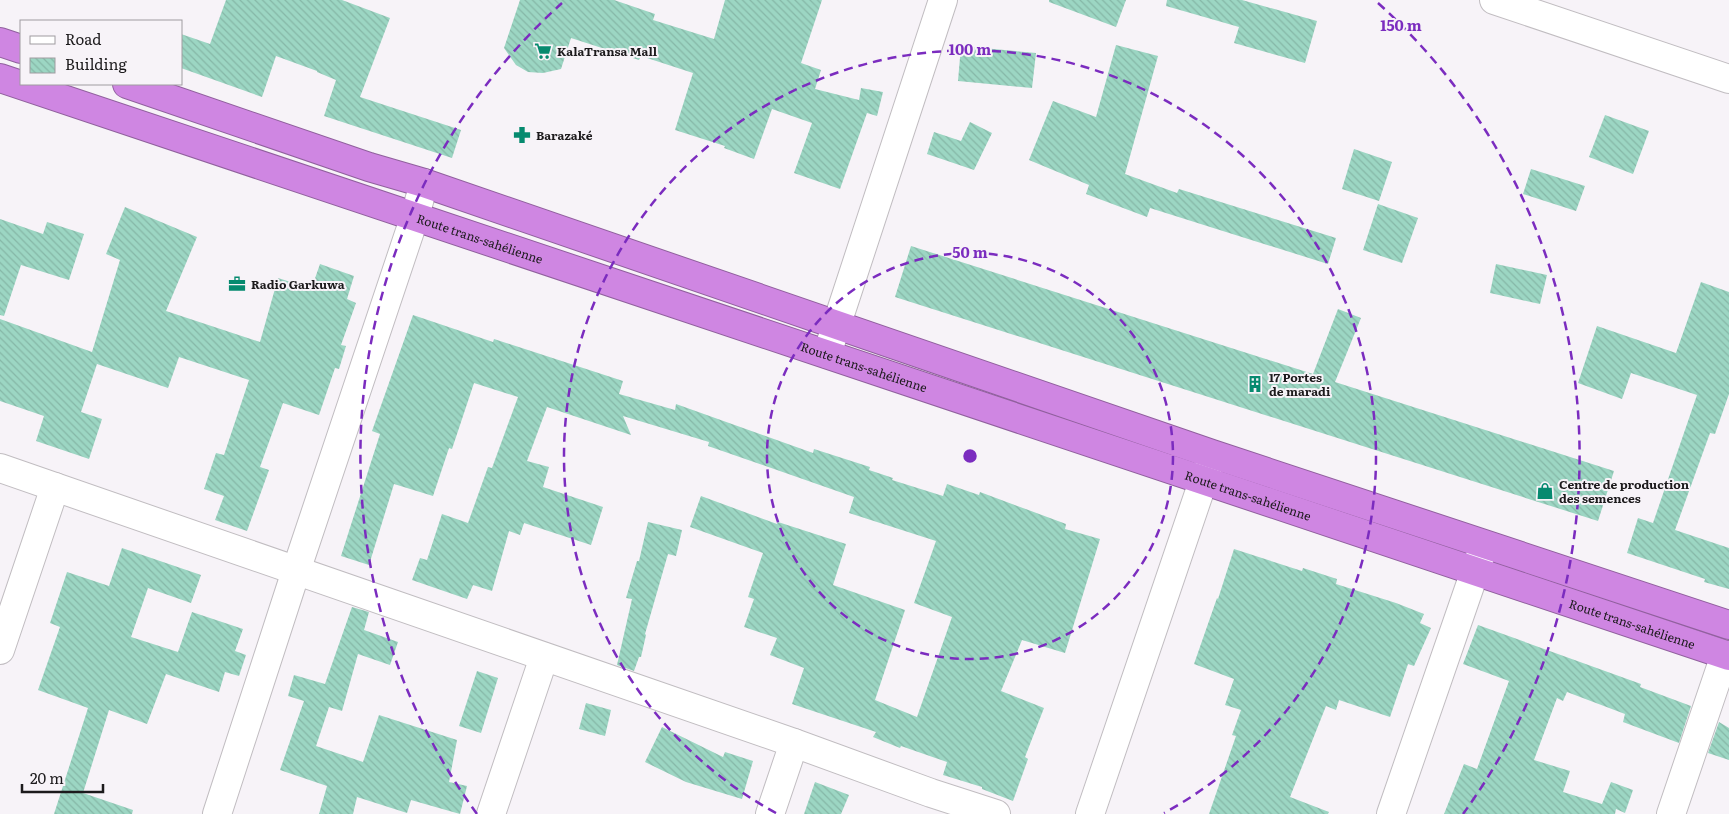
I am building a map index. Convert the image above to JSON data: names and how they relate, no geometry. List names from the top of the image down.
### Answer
{
  "streets": {
    "highway": ["Route trans-sahélienne"]
  },
  "places": {
    "supermarket": ["KalaTransa Mall"],
    "pharmacy": ["Barazaké"],
    "office": ["Radio Garkuwa"],
    "building": ["17 Portes de maradi"],
    "shop": ["Centre de production des semences"]
  },
  "legend": ["Road", "Building"],
  "scale_bar": "20 m",
  "rings": ["150 m", "100 m", "50 m"]
}
